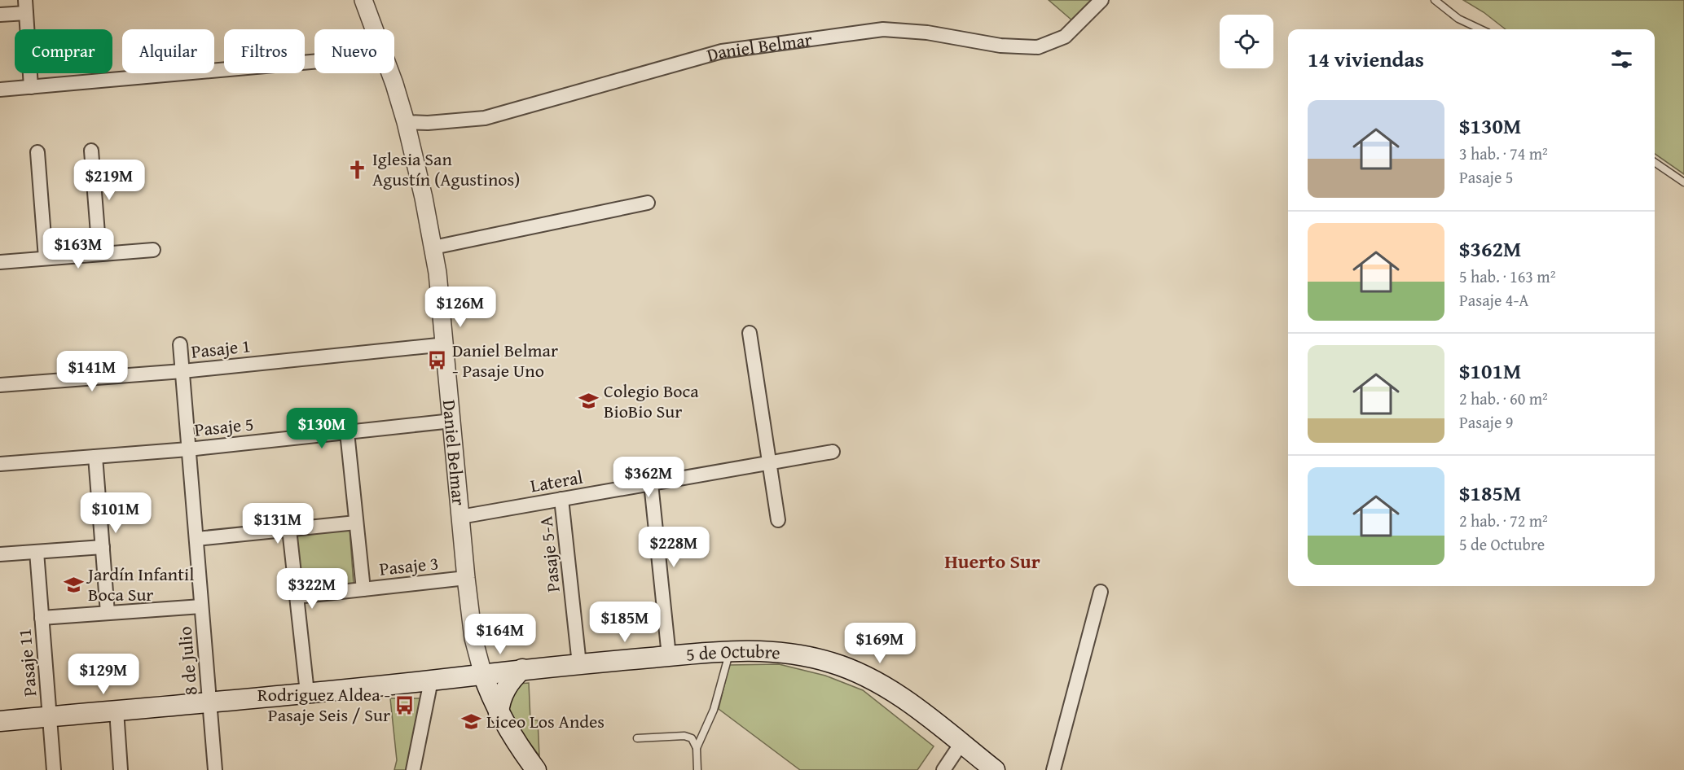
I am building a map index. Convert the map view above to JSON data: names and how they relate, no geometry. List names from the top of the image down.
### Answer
{
  "streets": {
    "main road": ["Daniel Belmar", "5 de Octubre"],
    "street": [
      "Pasaje 1",
      "Pasaje 5",
      "Lateral",
      "Pasaje 5-A",
      "Pasaje 3",
      "8 de Julio",
      "Pasaje 11"
    ]
  },
  "crossings": [
    ["Daniel Belmar", "Pasaje 1"],
    ["Daniel Belmar", "Pasaje 5"],
    ["Daniel Belmar", "Lateral"],
    ["Daniel Belmar", "Pasaje 3"],
    ["Daniel Belmar", "5 de Octubre"],
    ["Pasaje 1", "8 de Julio"],
    ["Pasaje 5", "8 de Julio"],
    ["Lateral", "Pasaje 5-A"],
    ["Pasaje 5-A", "5 de Octubre"],
    ["5 de Octubre", "8 de Julio"],
    ["5 de Octubre", "Pasaje 11"]
  ],
  "districts": ["Huerto Sur"],
  "places": {
    "church": ["Iglesia San Agustín (Agustinos)"],
    "bus stop": ["Daniel Belmar - Pasaje Uno", "Rodriguez Aldea - Pasaje Seis / Sur"],
    "school or university": ["Colegio Boca BioBio Sur", "Jardín Infantil Boca Sur", "Liceo Los Andes"]
  },
  "page": {
    "chip": [
      "Comprar",
      "Alquilar",
      "Filtros",
      "Nuevo"
    ],
    "heading": "14 viviendas",
    "list": [
      {
        "name": "$130M",
        "note": "3 hab. · 74 m² · Pasaje 5"
      },
      {
        "name": "$362M",
        "note": "5 hab. · 163 m² · Pasaje 4-A"
      },
      {
        "name": "$101M",
        "note": "2 hab. · 60 m² · Pasaje 9"
      },
      {
        "name": "$185M",
        "note": "2 hab. · 72 m² · 5 de Octubre"
      }
    ],
    "price": [
      "$219M",
      "$163M",
      "$126M",
      "$141M",
      "$130M",
      "$362M",
      "$101M",
      "$131M",
      "$228M",
      "$322M",
      "$185M",
      "$164M",
      "$169M",
      "$129M"
    ]
  }
}
